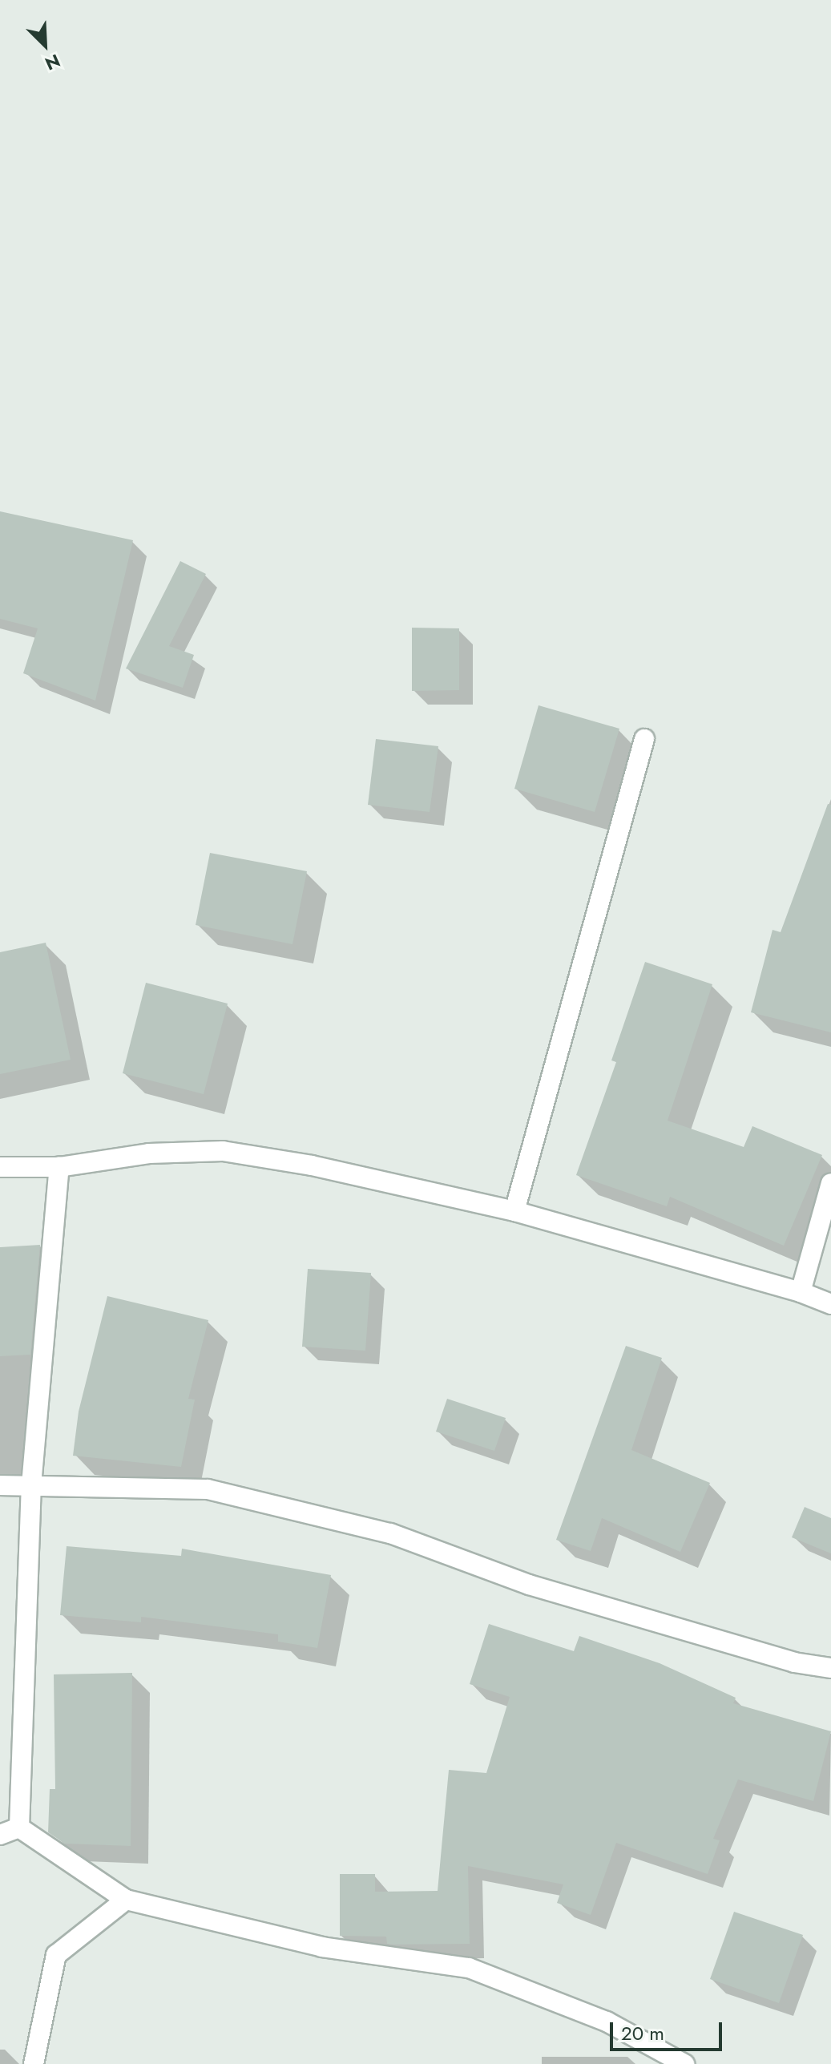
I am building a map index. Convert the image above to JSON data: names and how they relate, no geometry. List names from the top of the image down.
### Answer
{
  "scale_bar": "20 m",
  "north": "bottom right"
}
